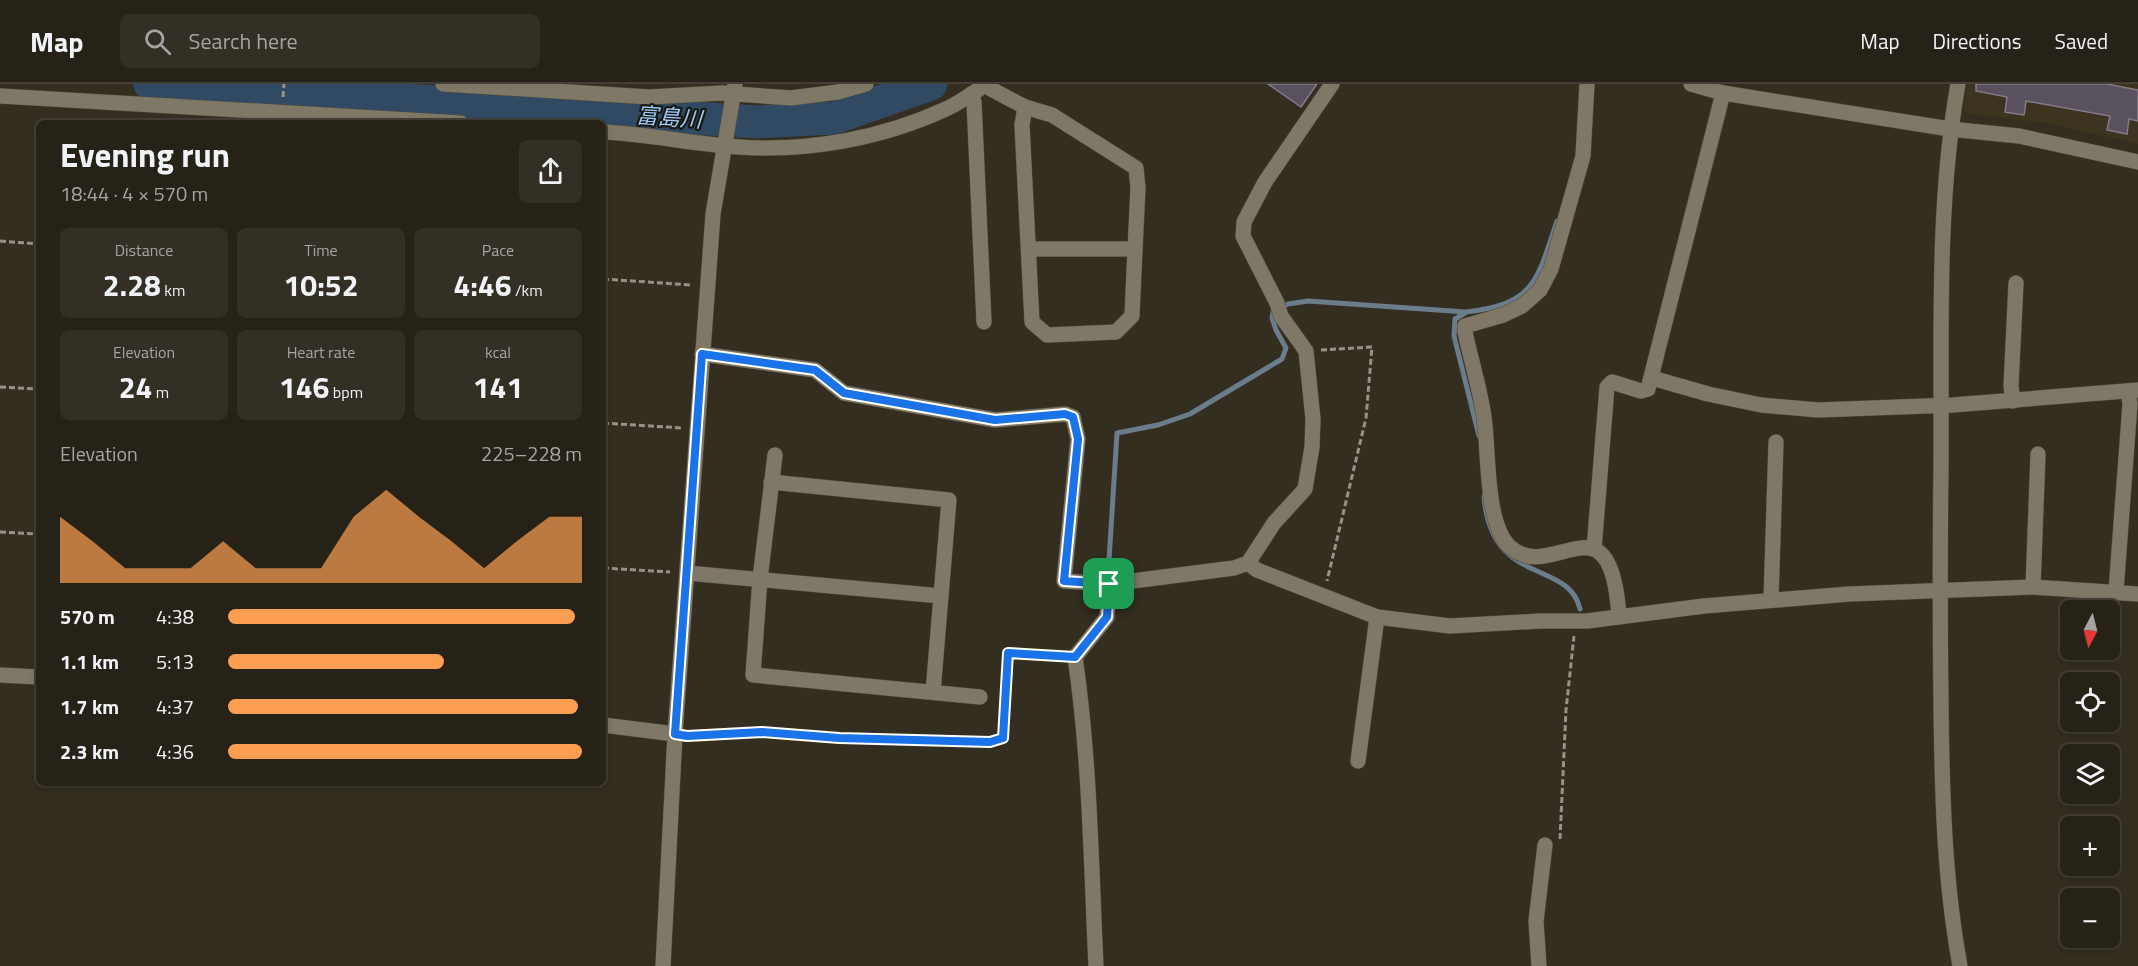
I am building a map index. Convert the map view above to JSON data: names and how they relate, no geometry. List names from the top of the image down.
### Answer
{
  "water": ["富島川"],
  "north": "bottom",
  "page": {
    "header": "Map",
    "search": "Search here",
    "nav": ["Map", "Directions", "Saved"],
    "heading": ["Evening run", "18:44 · 4 × 570 m"],
    "stats": [
      ["Distance", "2.28 km"],
      ["Time", "10:52"],
      ["Pace", "4:46 /km"],
      ["Elevation", "24 m"],
      ["Heart rate", "146 bpm"],
      ["kcal", "141"]
    ],
    "chart": ["Elevation", "225–228 m"],
    "list": [
      {
        "name": "570 m",
        "note": "4:38"
      },
      {
        "name": "1.1 km",
        "note": "5:13"
      },
      {
        "name": "1.7 km",
        "note": "4:37"
      },
      {
        "name": "2.3 km",
        "note": "4:36"
      }
    ],
    "map_buttons": ["+", "−"]
  }
}
